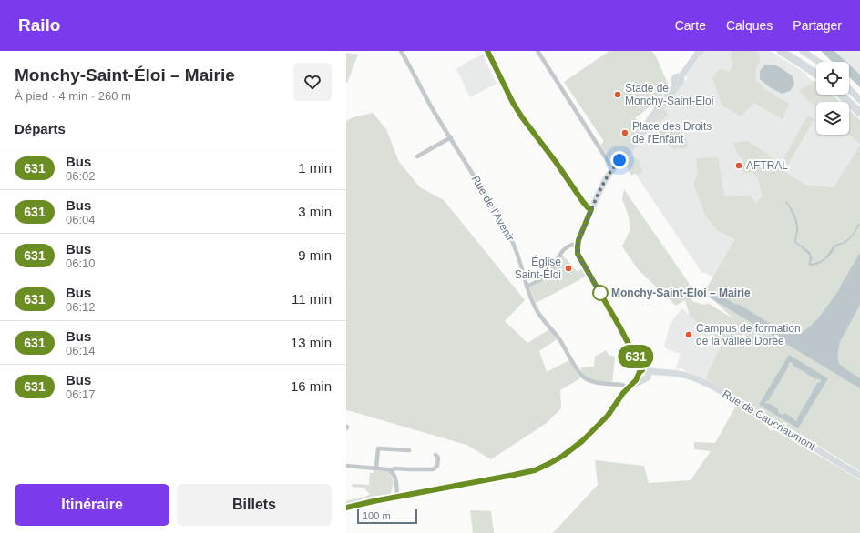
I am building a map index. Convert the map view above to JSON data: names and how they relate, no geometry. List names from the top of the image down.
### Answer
{
  "streets": {
    "street": ["Rue de l'Avenir", "Rue de Caucriaumont"]
  },
  "places": [
    "Stade de Monchy-Saint-Eloi",
    "Place des Droits de l'Enfant",
    "AFTRAL",
    "Église Saint-Éloi",
    "Monchy-Saint-Éloi – Mairie",
    "Campus de formation de la vallée Dorée"
  ],
  "lines": ["bus line 631"],
  "scale_bar": "100 m",
  "page": {
    "header": "Railo",
    "nav": ["Carte", "Calques", "Partager"],
    "heading": [
      ["Monchy-Saint-Éloi – Mairie", "À pied · 4 min · 260 m"],
      "Départs"
    ],
    "on_map": "631",
    "list": [
      {
        "mark": "631",
        "name": "Bus",
        "note": "06:02",
        "value": "1 min"
      },
      {
        "mark": "631",
        "name": "Bus",
        "note": "06:04",
        "value": "3 min"
      },
      {
        "mark": "631",
        "name": "Bus",
        "note": "06:10",
        "value": "9 min"
      },
      {
        "mark": "631",
        "name": "Bus",
        "note": "06:12",
        "value": "11 min"
      },
      {
        "mark": "631",
        "name": "Bus",
        "note": "06:14",
        "value": "13 min"
      },
      {
        "mark": "631",
        "name": "Bus",
        "note": "06:17",
        "value": "16 min"
      }
    ],
    "buttons": ["Itinéraire", "Billets"],
    "scale": "100 m"
  }
}
